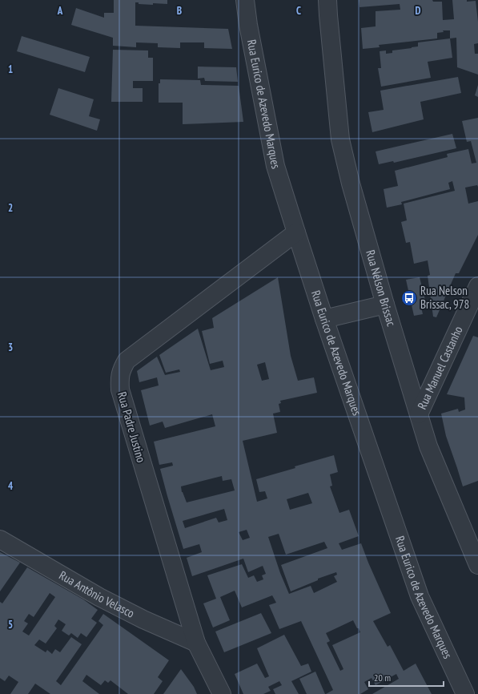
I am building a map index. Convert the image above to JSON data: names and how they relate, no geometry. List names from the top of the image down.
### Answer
{
  "streets": {
    "street": [
      "Rua Eurico de Azevedo Marques",
      "Rua Nélson Brissac",
      "Rua Manuel Castanho",
      "Rua Padre Justino",
      "Rua Antônio Velasco"
    ]
  },
  "crossings": [
    ["Rua Eurico de Azevedo Marques", "Rua Padre Justino"],
    ["Rua Nélson Brissac", "Rua Manuel Castanho"],
    ["Rua Padre Justino", "Rua Antônio Velasco"]
  ],
  "places": {
    "bus stop": ["Rua Nelson Brissac, 978"]
  },
  "scale_bar": "20 m",
  "grid": {
    "columns": [
      "A",
      "B",
      "C",
      "D"
    ],
    "rows": [
      "1",
      "2",
      "3",
      "4",
      "5"
    ]
  }
}
